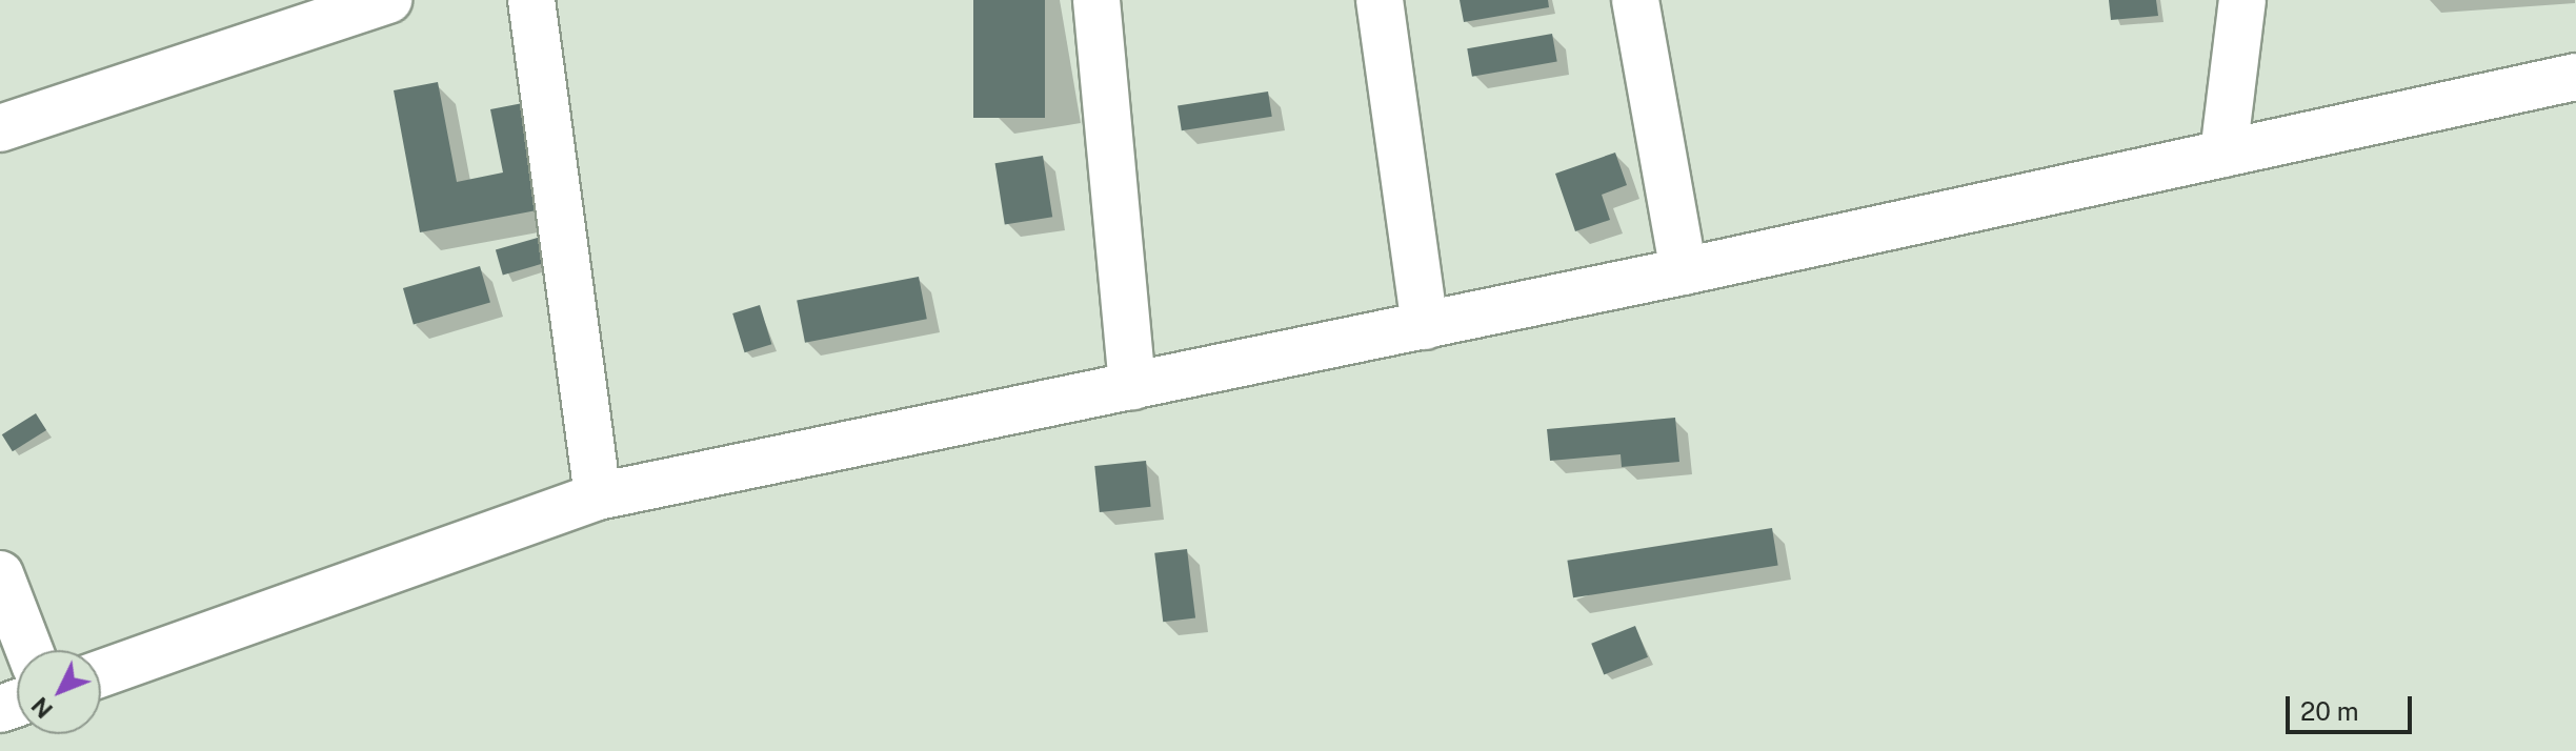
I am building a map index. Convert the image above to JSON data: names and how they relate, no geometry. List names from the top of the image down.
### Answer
{
  "scale_bar": "20 m",
  "north": "bottom left"
}
